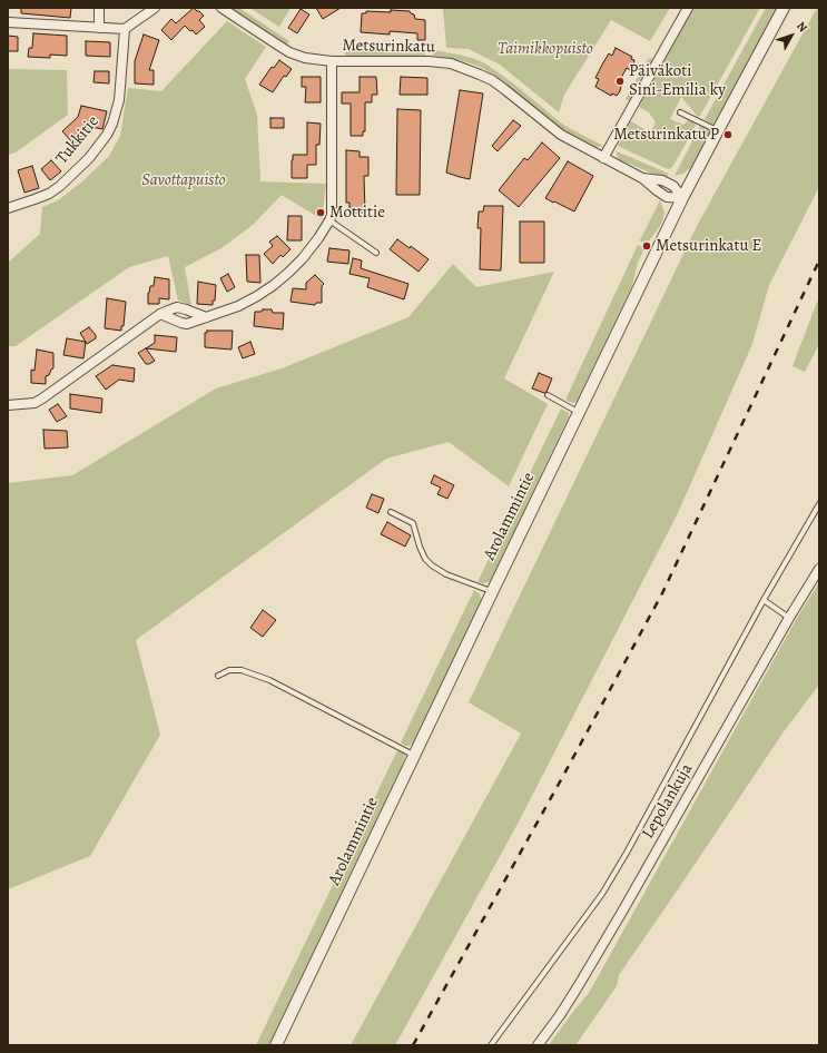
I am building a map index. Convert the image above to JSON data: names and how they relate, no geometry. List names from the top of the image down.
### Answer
{
  "streets": {
    "street": [
      "Metsurinkatu",
      "Tukkitie",
      "Arolammintie",
      "Lepolankuja"
    ]
  },
  "crossings": [
    ["Metsurinkatu", "Arolammintie"]
  ],
  "parks": ["Taimikkopuisto", "Savottapuisto"],
  "places": [
    "Päiväkoti Sini-Emilia ky",
    "Metsurinkatu P",
    "Mottitie",
    "Metsurinkatu E"
  ],
  "north": "top right"
}
